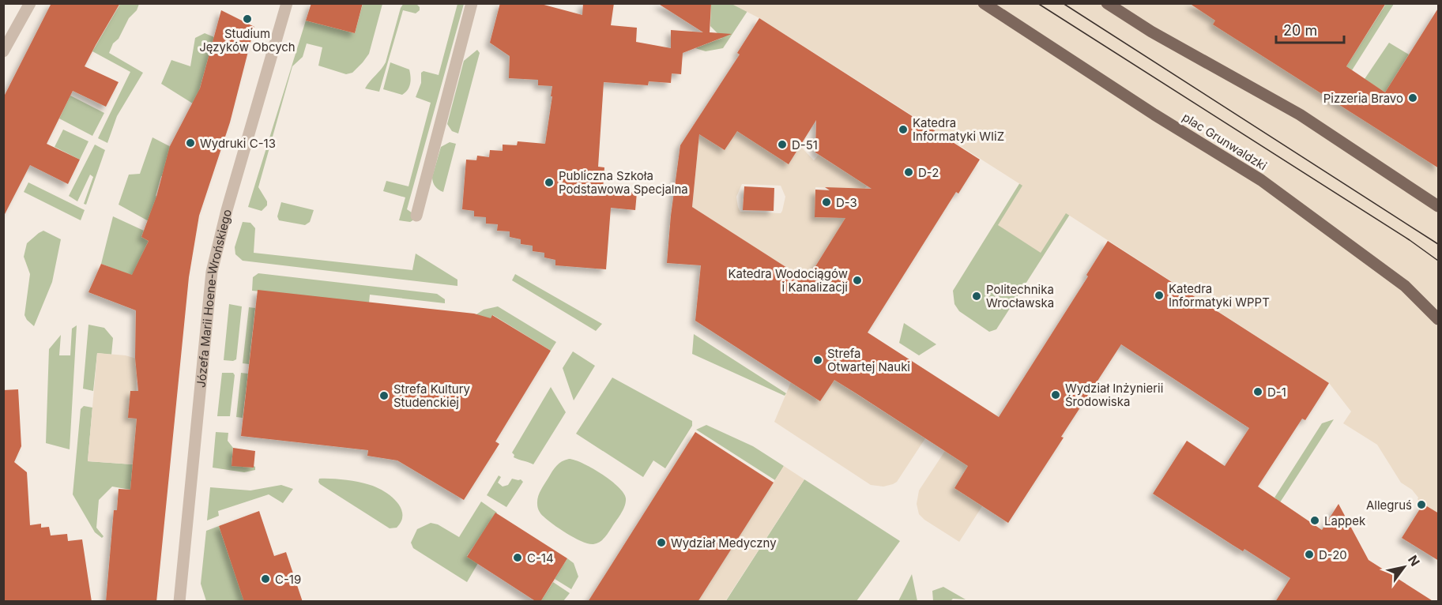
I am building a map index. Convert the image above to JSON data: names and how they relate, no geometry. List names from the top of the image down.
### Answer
{
  "streets": {
    "main road": ["plac Grunwaldzki"],
    "street": ["Józefa Marii Hoene-Wrońskiego"]
  },
  "places": [
    "Studium Języków Obcych",
    "Pizzeria Bravo",
    "Katedra Informatyki WIiZ",
    "Wydruki C-13",
    "D-51",
    "D-2",
    "Publiczna Szkoła Podstawowa Specjalna",
    "D-3",
    "Katedra Wodociągów i Kanalizacji",
    "Katedra Informatyki WPPT",
    "Politechnika Wrocławska",
    "Strefa Otwartej Nauki",
    "D-1",
    "Wydział Inżynierii Środowiska",
    "Strefa Kultury Studenckiej",
    "Allegruś",
    "Lappek",
    "Wydział Medyczny",
    "D-20",
    "C-14",
    "C-19"
  ],
  "scale_bar": "20 m",
  "north": "top right"
}
